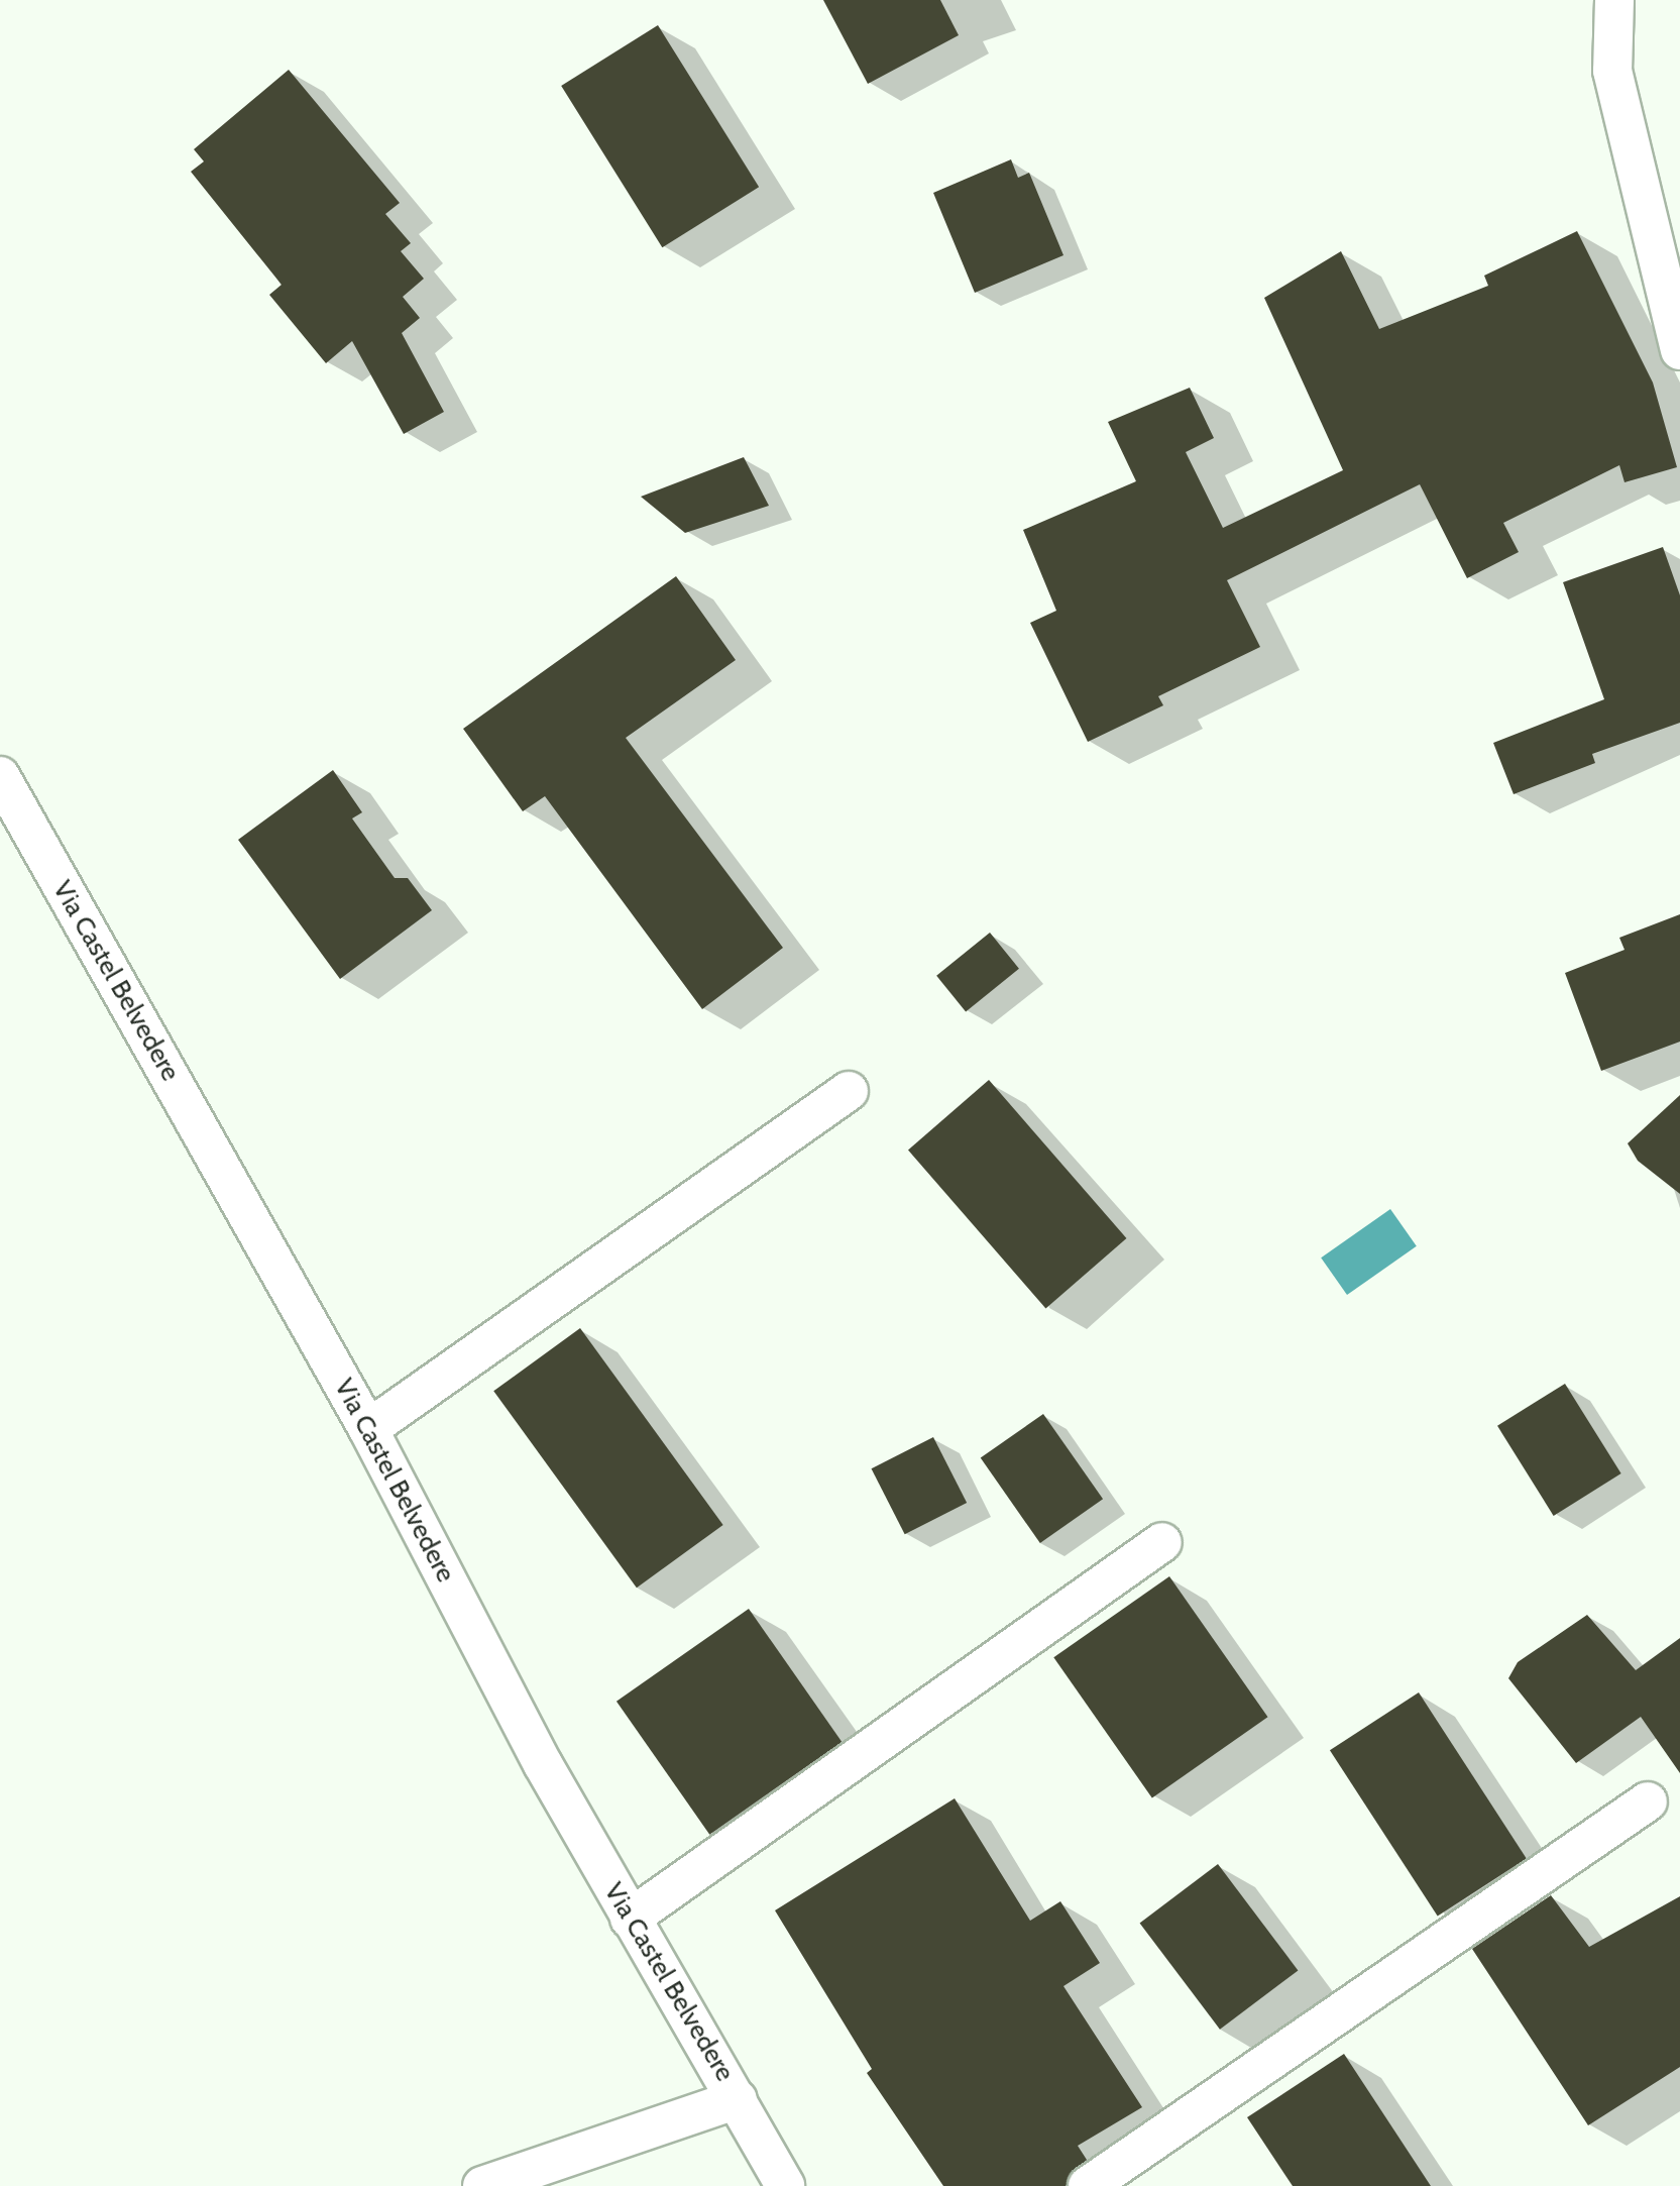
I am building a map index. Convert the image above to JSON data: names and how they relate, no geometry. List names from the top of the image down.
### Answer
{
  "streets": {
    "street": ["Via Castel Belvedere"]
  }
}
